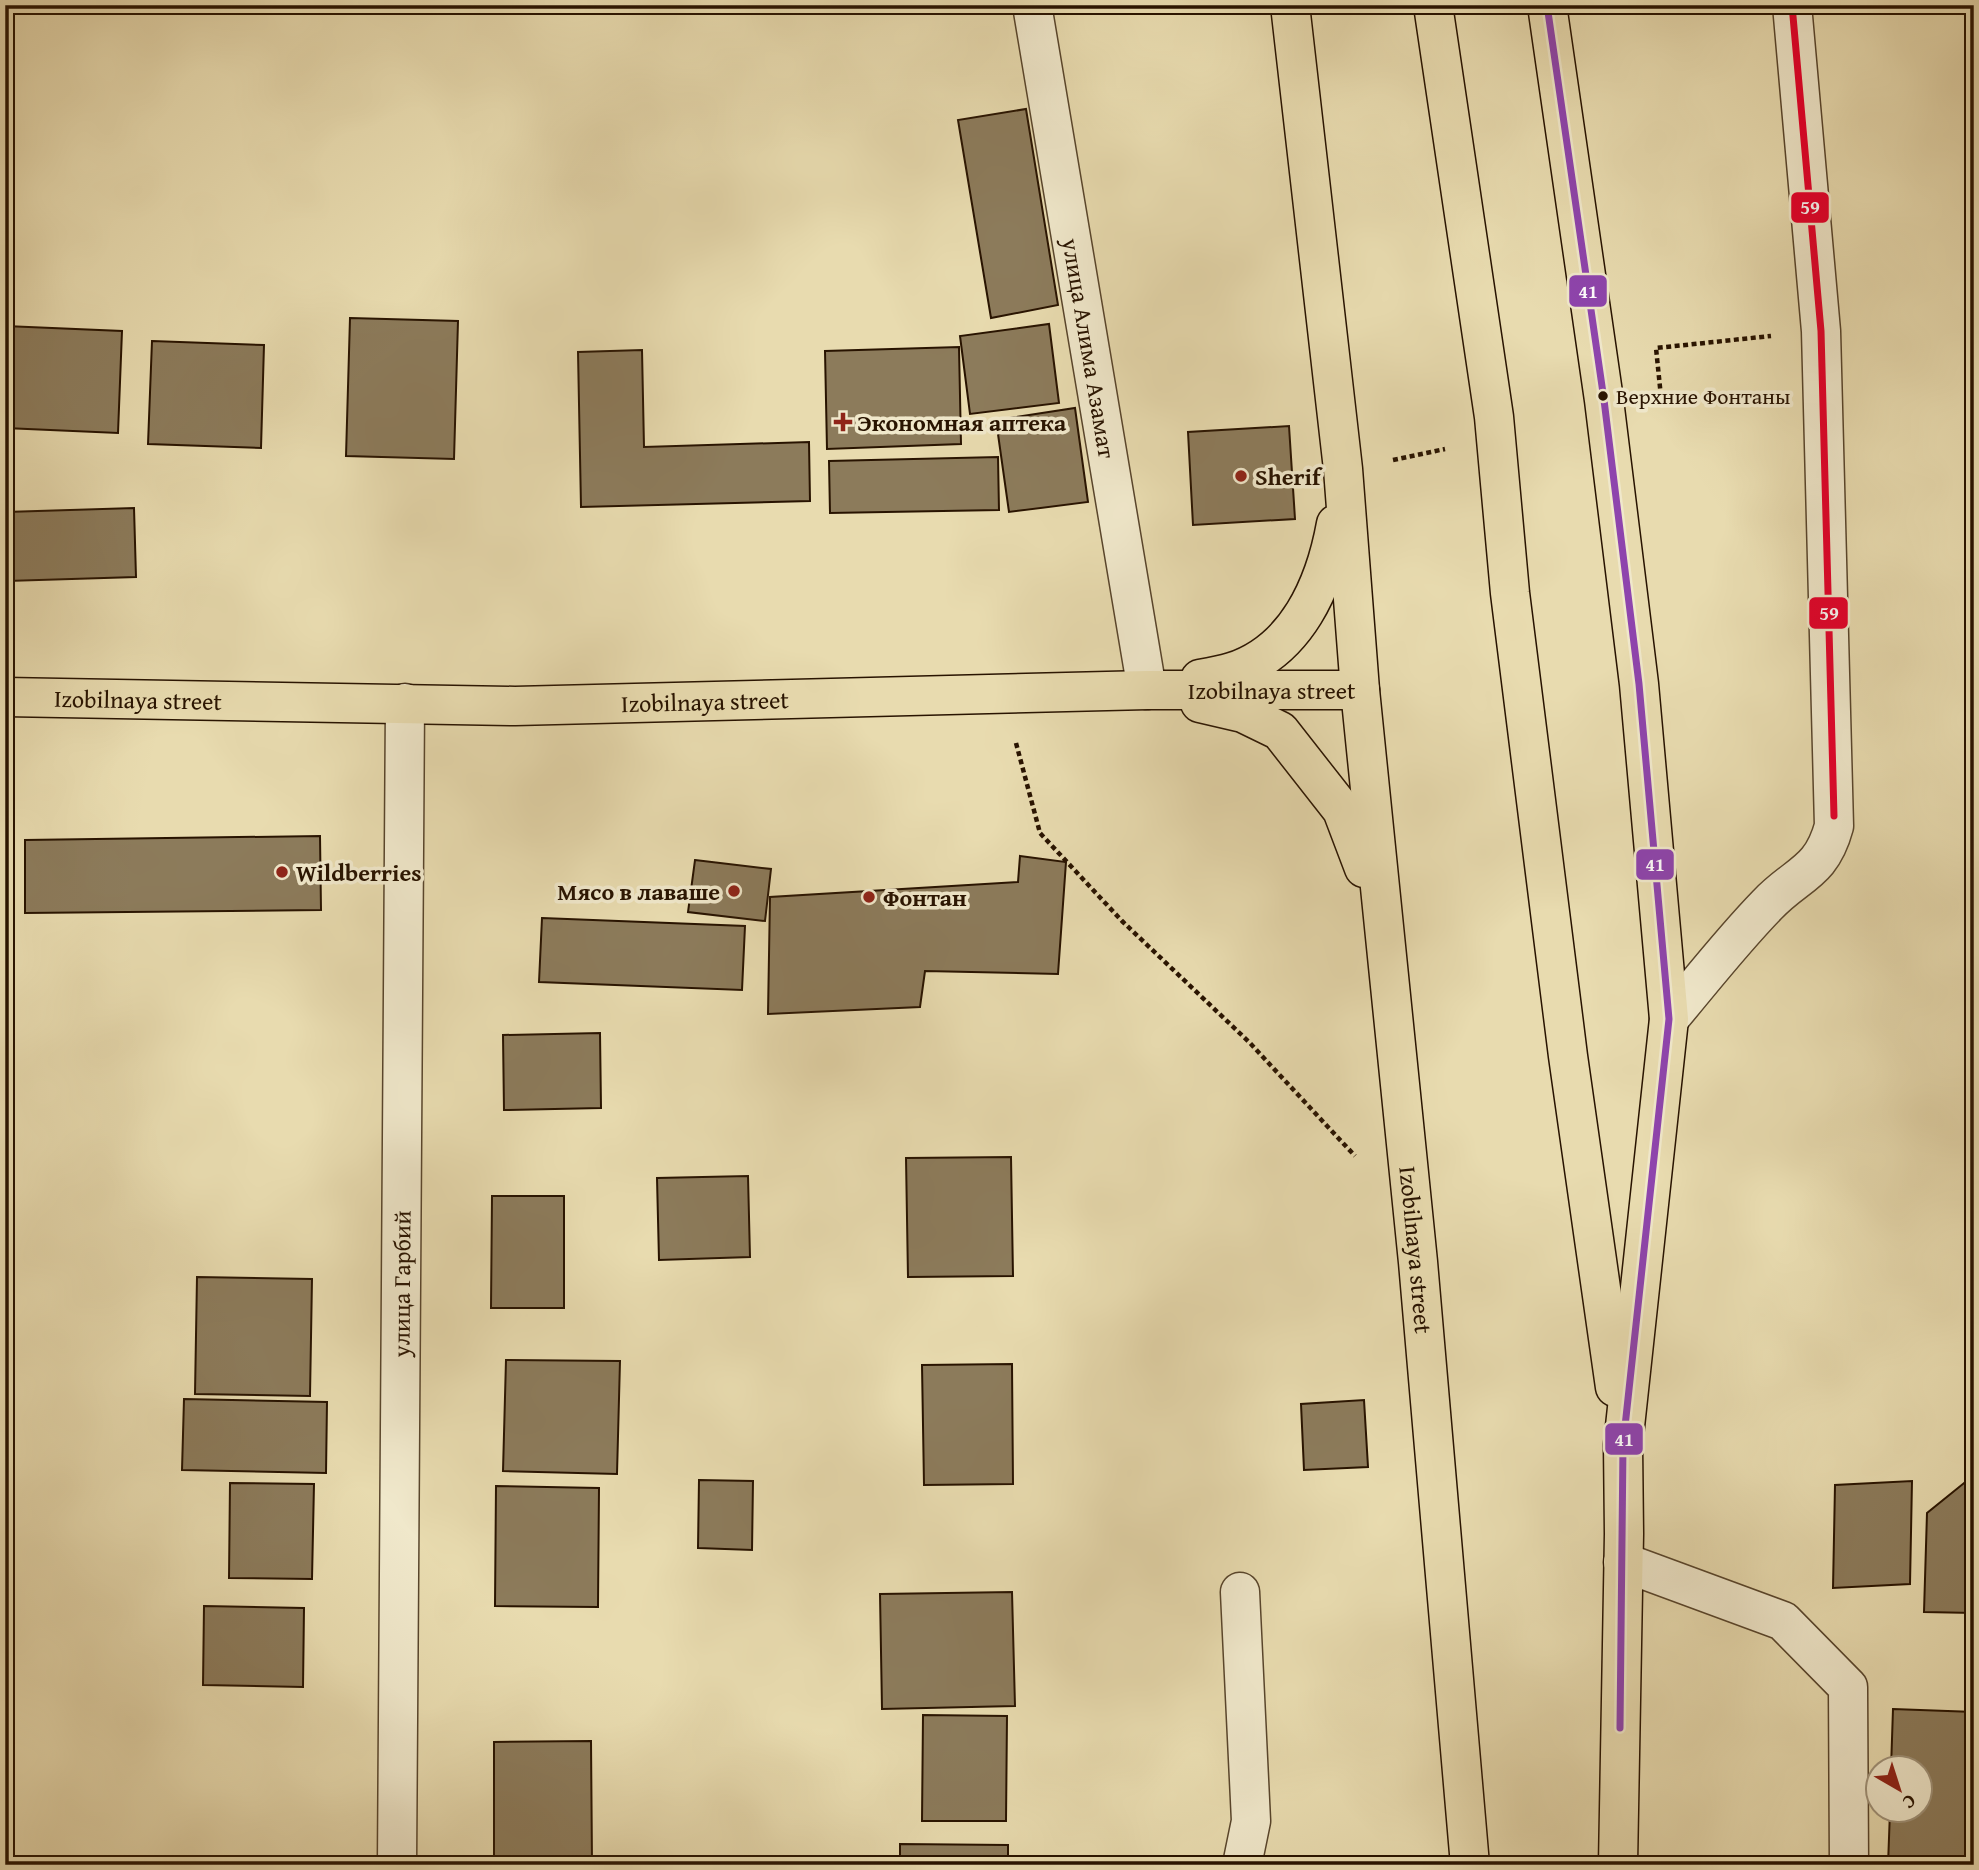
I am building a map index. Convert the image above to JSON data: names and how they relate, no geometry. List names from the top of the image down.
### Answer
{
  "streets": {
    "main road": ["Izobilnaya street"],
    "street": ["улица Алима Азамат", "улица Гарбий"]
  },
  "crossings": [
    ["улица Алима Азамат", "Izobilnaya street"],
    ["Izobilnaya street", "улица Гарбий"]
  ],
  "places": {
    "other": [
      "Верхние Фонтаны",
      "Sherif",
      "Wildberries",
      "Мясо в лаваше",
      "Фонтан"
    ],
    "health": ["Экономная аптека"]
  },
  "lines": ["transit line 41", "transit line 59"],
  "north": "bottom right"
}
